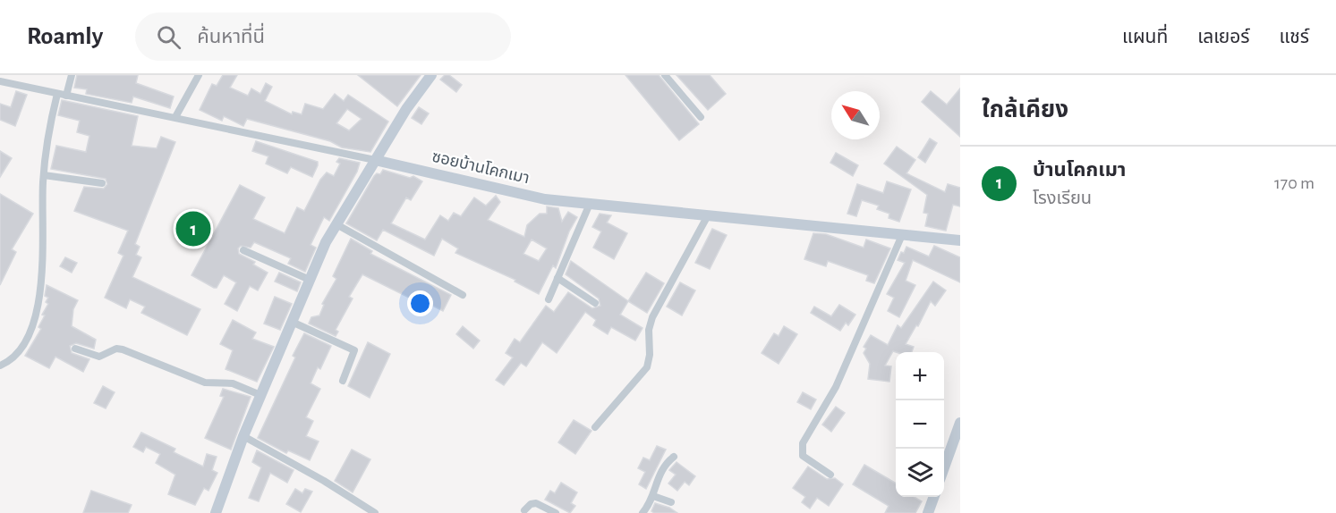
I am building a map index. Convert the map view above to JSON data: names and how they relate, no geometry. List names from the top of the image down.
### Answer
{
  "streets": {
    "street": ["ซอยบ้านโคกเมา"]
  },
  "north": "top left",
  "page": {
    "header": "Roamly",
    "search": "ค้นหาที่นี่",
    "nav": ["แผนที่", "เลเยอร์", "แชร์"],
    "heading": "ใกล้เคียง",
    "list": [
      {
        "mark": "1",
        "name": "บ้านโคกเมา",
        "note": "โรงเรียน",
        "value": "170 m"
      }
    ],
    "pins": "1",
    "map_buttons": ["+", "−"]
  }
}
